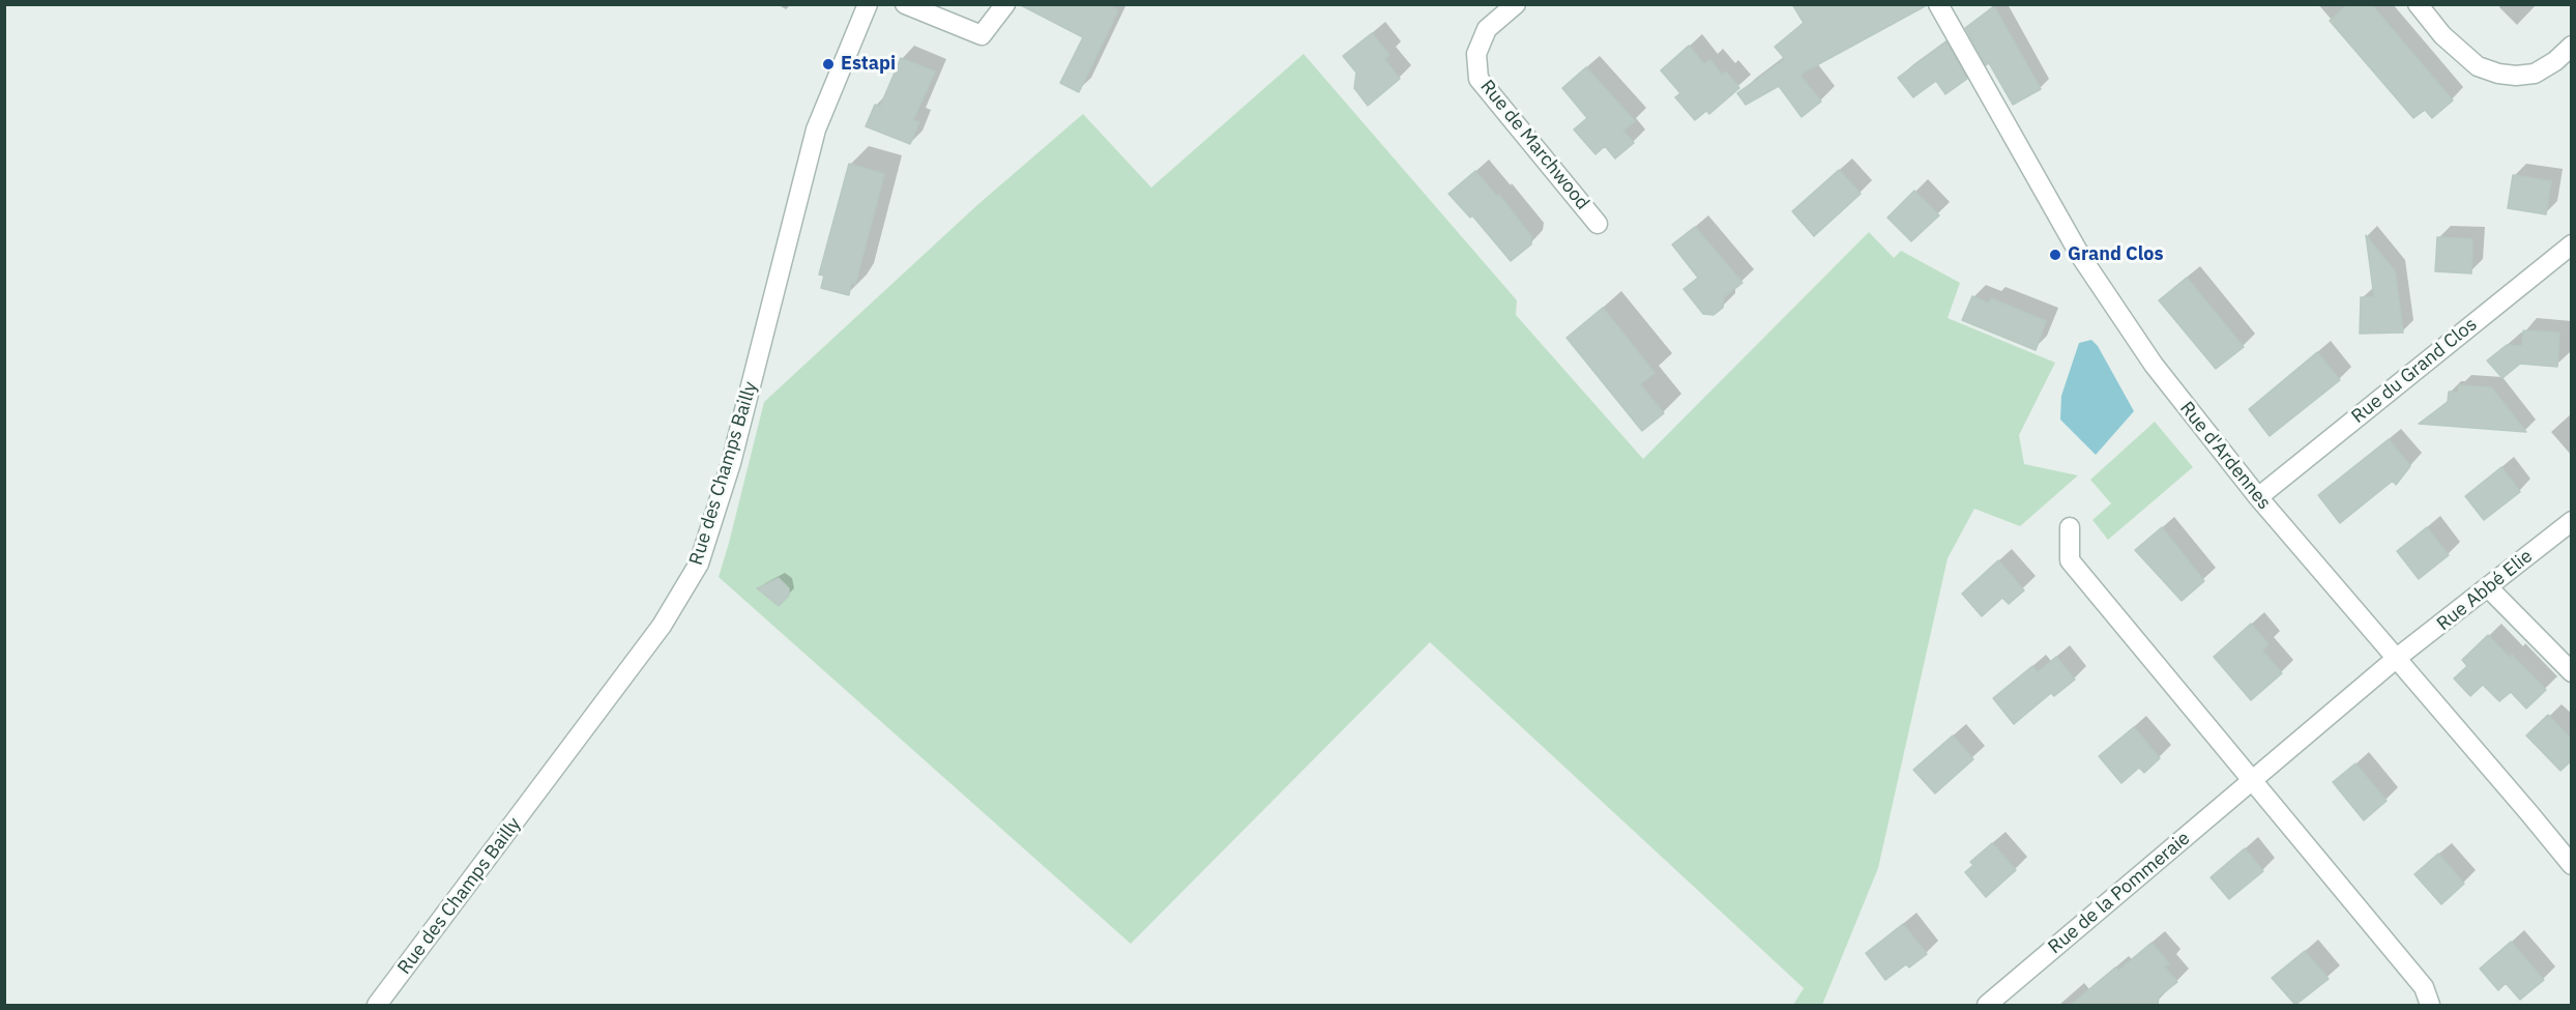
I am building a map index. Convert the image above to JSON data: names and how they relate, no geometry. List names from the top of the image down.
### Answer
{
  "streets": {
    "street": [
      "Rue de Marchwood",
      "Rue du Grand Clos",
      "Rue d'Ardennes",
      "Rue des Champs Bailly",
      "Rue Abbé Elie",
      "Rue de la Pommeraie"
    ]
  },
  "crossings": [
    ["Rue du Grand Clos", "Rue d'Ardennes"],
    ["Rue d'Ardennes", "Rue Abbé Elie"],
    ["Rue d'Ardennes", "Rue de la Pommeraie"],
    ["Rue Abbé Elie", "Rue de la Pommeraie"]
  ],
  "places": ["Estapi", "Grand Clos"]
}
